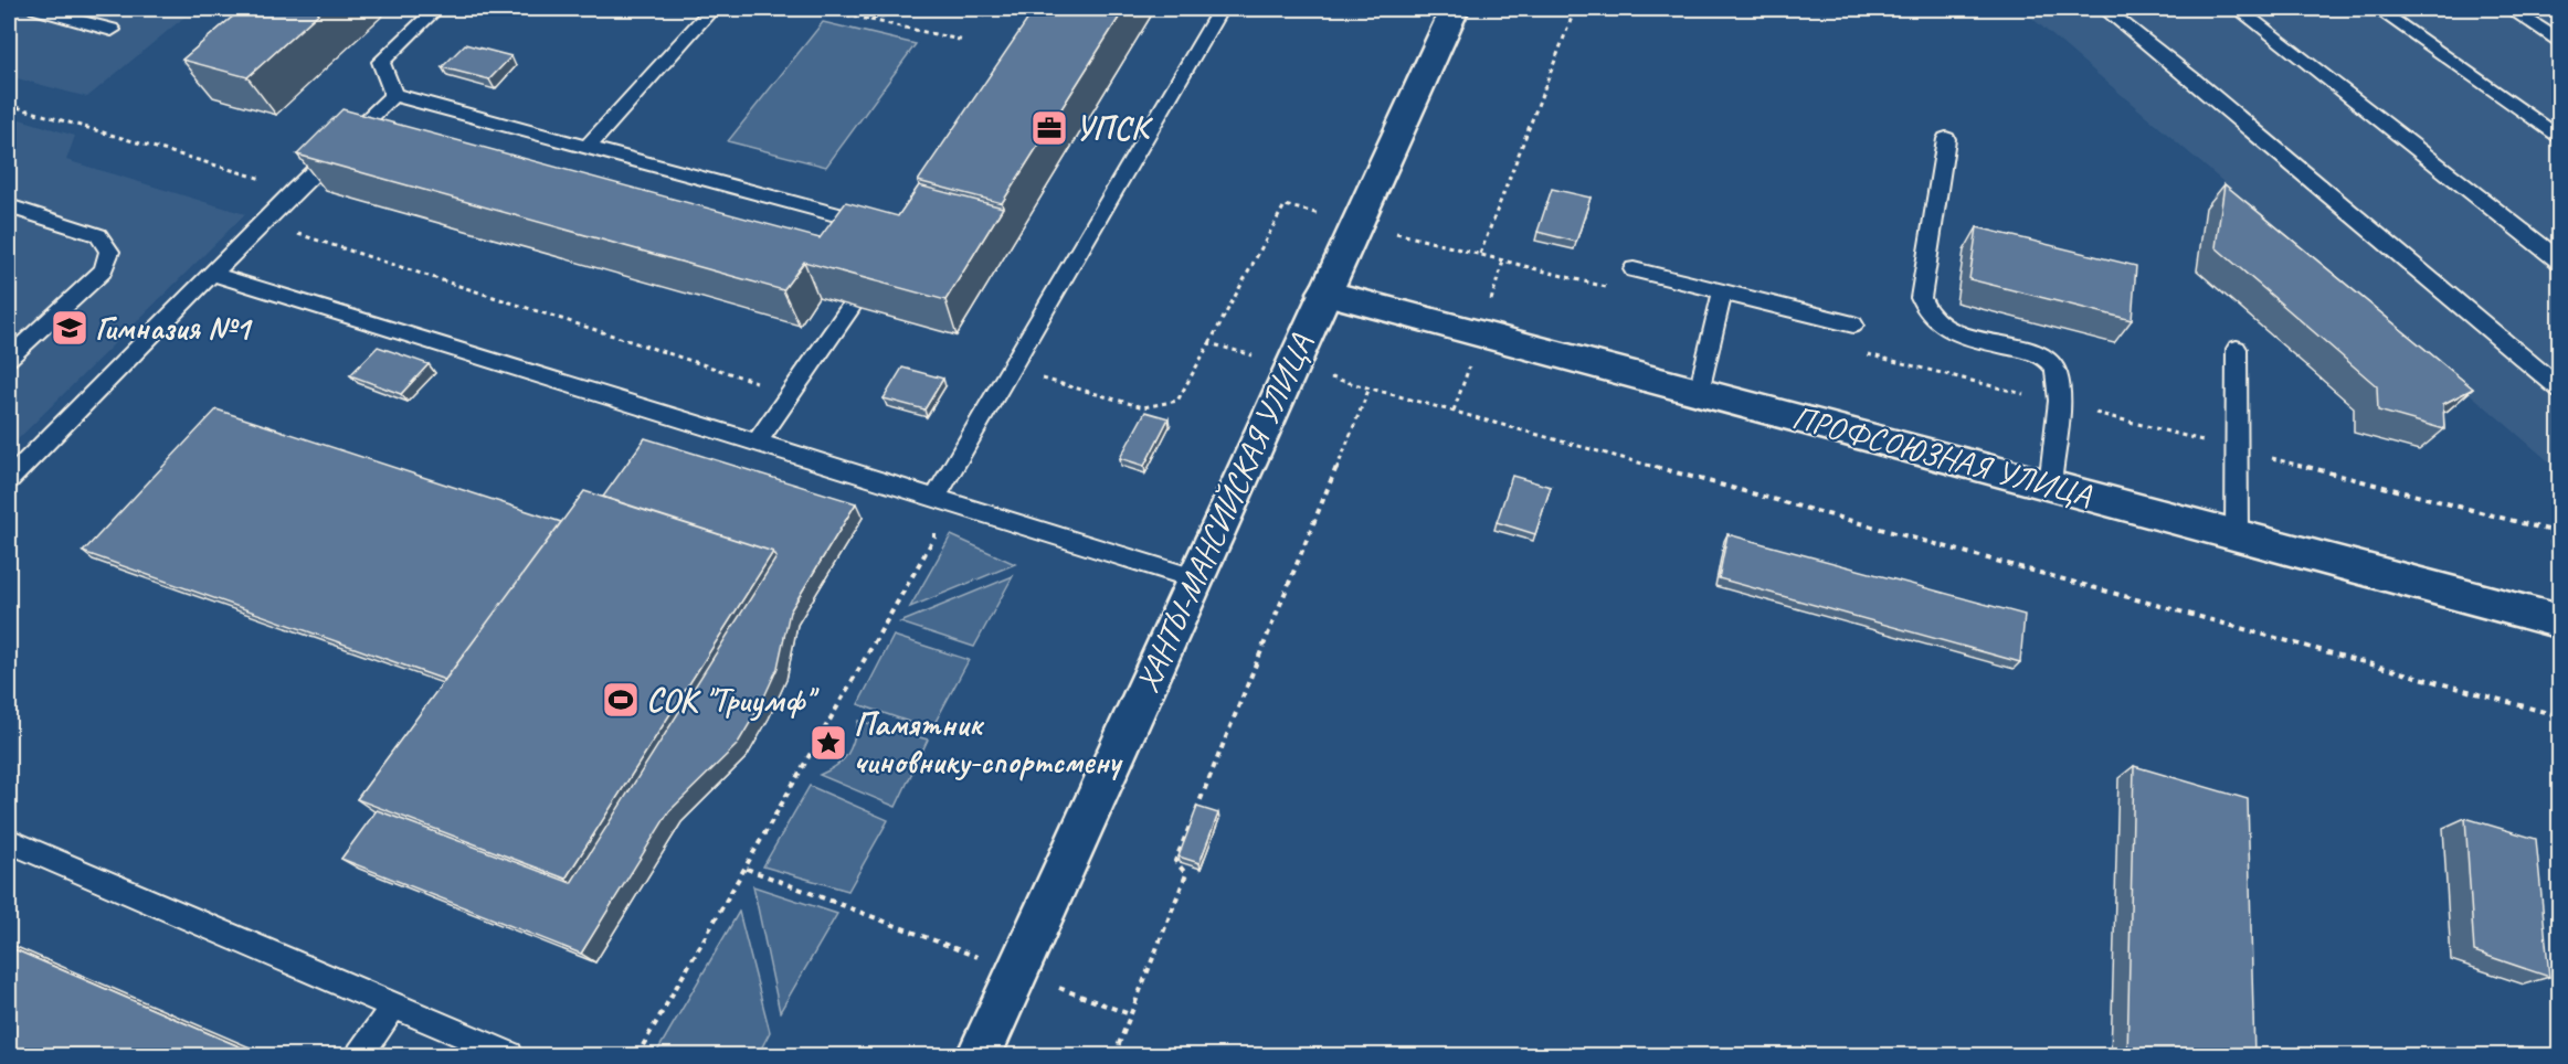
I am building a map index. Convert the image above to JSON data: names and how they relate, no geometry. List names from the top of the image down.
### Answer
{
  "streets": {
    "main road": ["ПРОФСОЮЗНАЯ УЛИЦА", "ХАНТЫ-МАНСИЙСКАЯ УЛИЦА"]
  },
  "crossings": [
    ["ПРОФСОЮЗНАЯ УЛИЦА", "ХАНТЫ-МАНСИЙСКАЯ УЛИЦА"]
  ],
  "places": {
    "office": ["УПСК"],
    "school or university": ["Гимназия №1"],
    "sports": ["СОК \"Триумф\""],
    "place": ["Памятник чиновнику-спортсмену"]
  }
}
